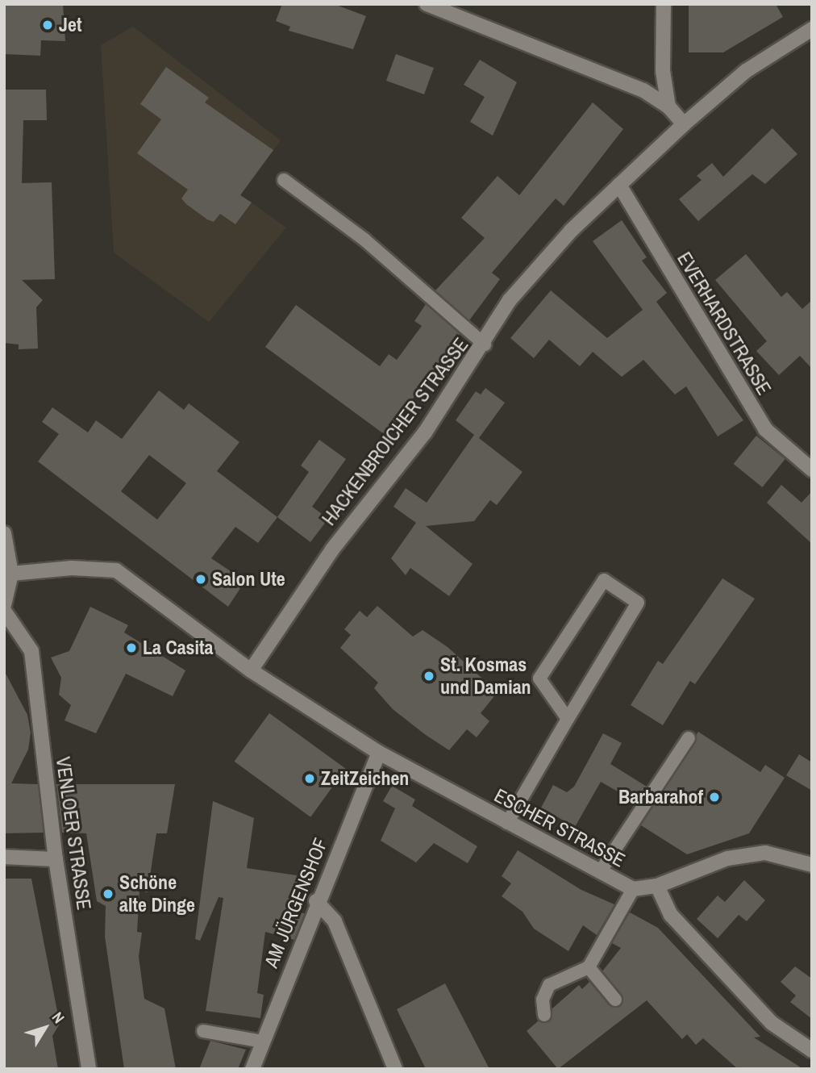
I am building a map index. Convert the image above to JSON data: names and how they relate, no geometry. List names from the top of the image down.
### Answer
{
  "streets": {
    "street": [
      "EVERHARDSTRASSE",
      "HACKENBROICHER STRASSE",
      "ESCHER STRASSE",
      "VENLOER STRASSE",
      "AM JÜRGENSHOF"
    ]
  },
  "crossings": [
    ["EVERHARDSTRASSE", "HACKENBROICHER STRASSE"],
    ["HACKENBROICHER STRASSE", "ESCHER STRASSE"],
    ["ESCHER STRASSE", "AM JÜRGENSHOF"]
  ],
  "places": [
    "Jet",
    "Salon Ute",
    "La Casita",
    "St. Kosmas und Damian",
    "ZeitZeichen",
    "Barbarahof",
    "Schöne alte Dinge"
  ],
  "north": "top right"
}
